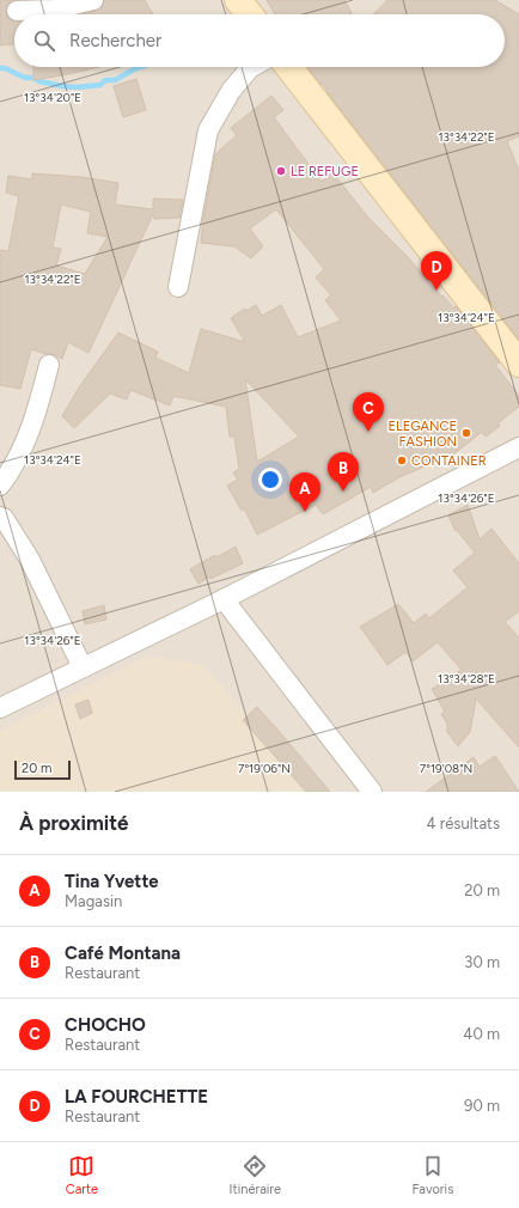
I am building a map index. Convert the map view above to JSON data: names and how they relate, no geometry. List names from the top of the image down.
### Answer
{
  "places": ["LE REFUGE", "ELEGANCE FASHION", "CONTAINER"],
  "scale_bar": "20 m",
  "page": {
    "search": "Rechercher",
    "pins": [
      "D",
      "C",
      "B",
      "A"
    ],
    "scale": "20 m",
    "heading": ["À proximité", "4 résultats"],
    "list": [
      {
        "mark": "A",
        "name": "Tina Yvette",
        "note": "Magasin",
        "value": "20 m"
      },
      {
        "mark": "B",
        "name": "Café Montana",
        "note": "Restaurant",
        "value": "30 m"
      },
      {
        "mark": "C",
        "name": "CHOCHO",
        "note": "Restaurant",
        "value": "40 m"
      },
      {
        "mark": "D",
        "name": "LA FOURCHETTE",
        "note": "Restaurant",
        "value": "90 m"
      }
    ],
    "nav": ["Carte", "Itinéraire", "Favoris"]
  },
  "coordinates": [
    "13°34'20\"E",
    "13°34'22\"E",
    "13°34'24\"E",
    "13°34'26\"E",
    "13°34'28\"E",
    "7°19'06\"N",
    "7°19'08\"N"
  ]
}
